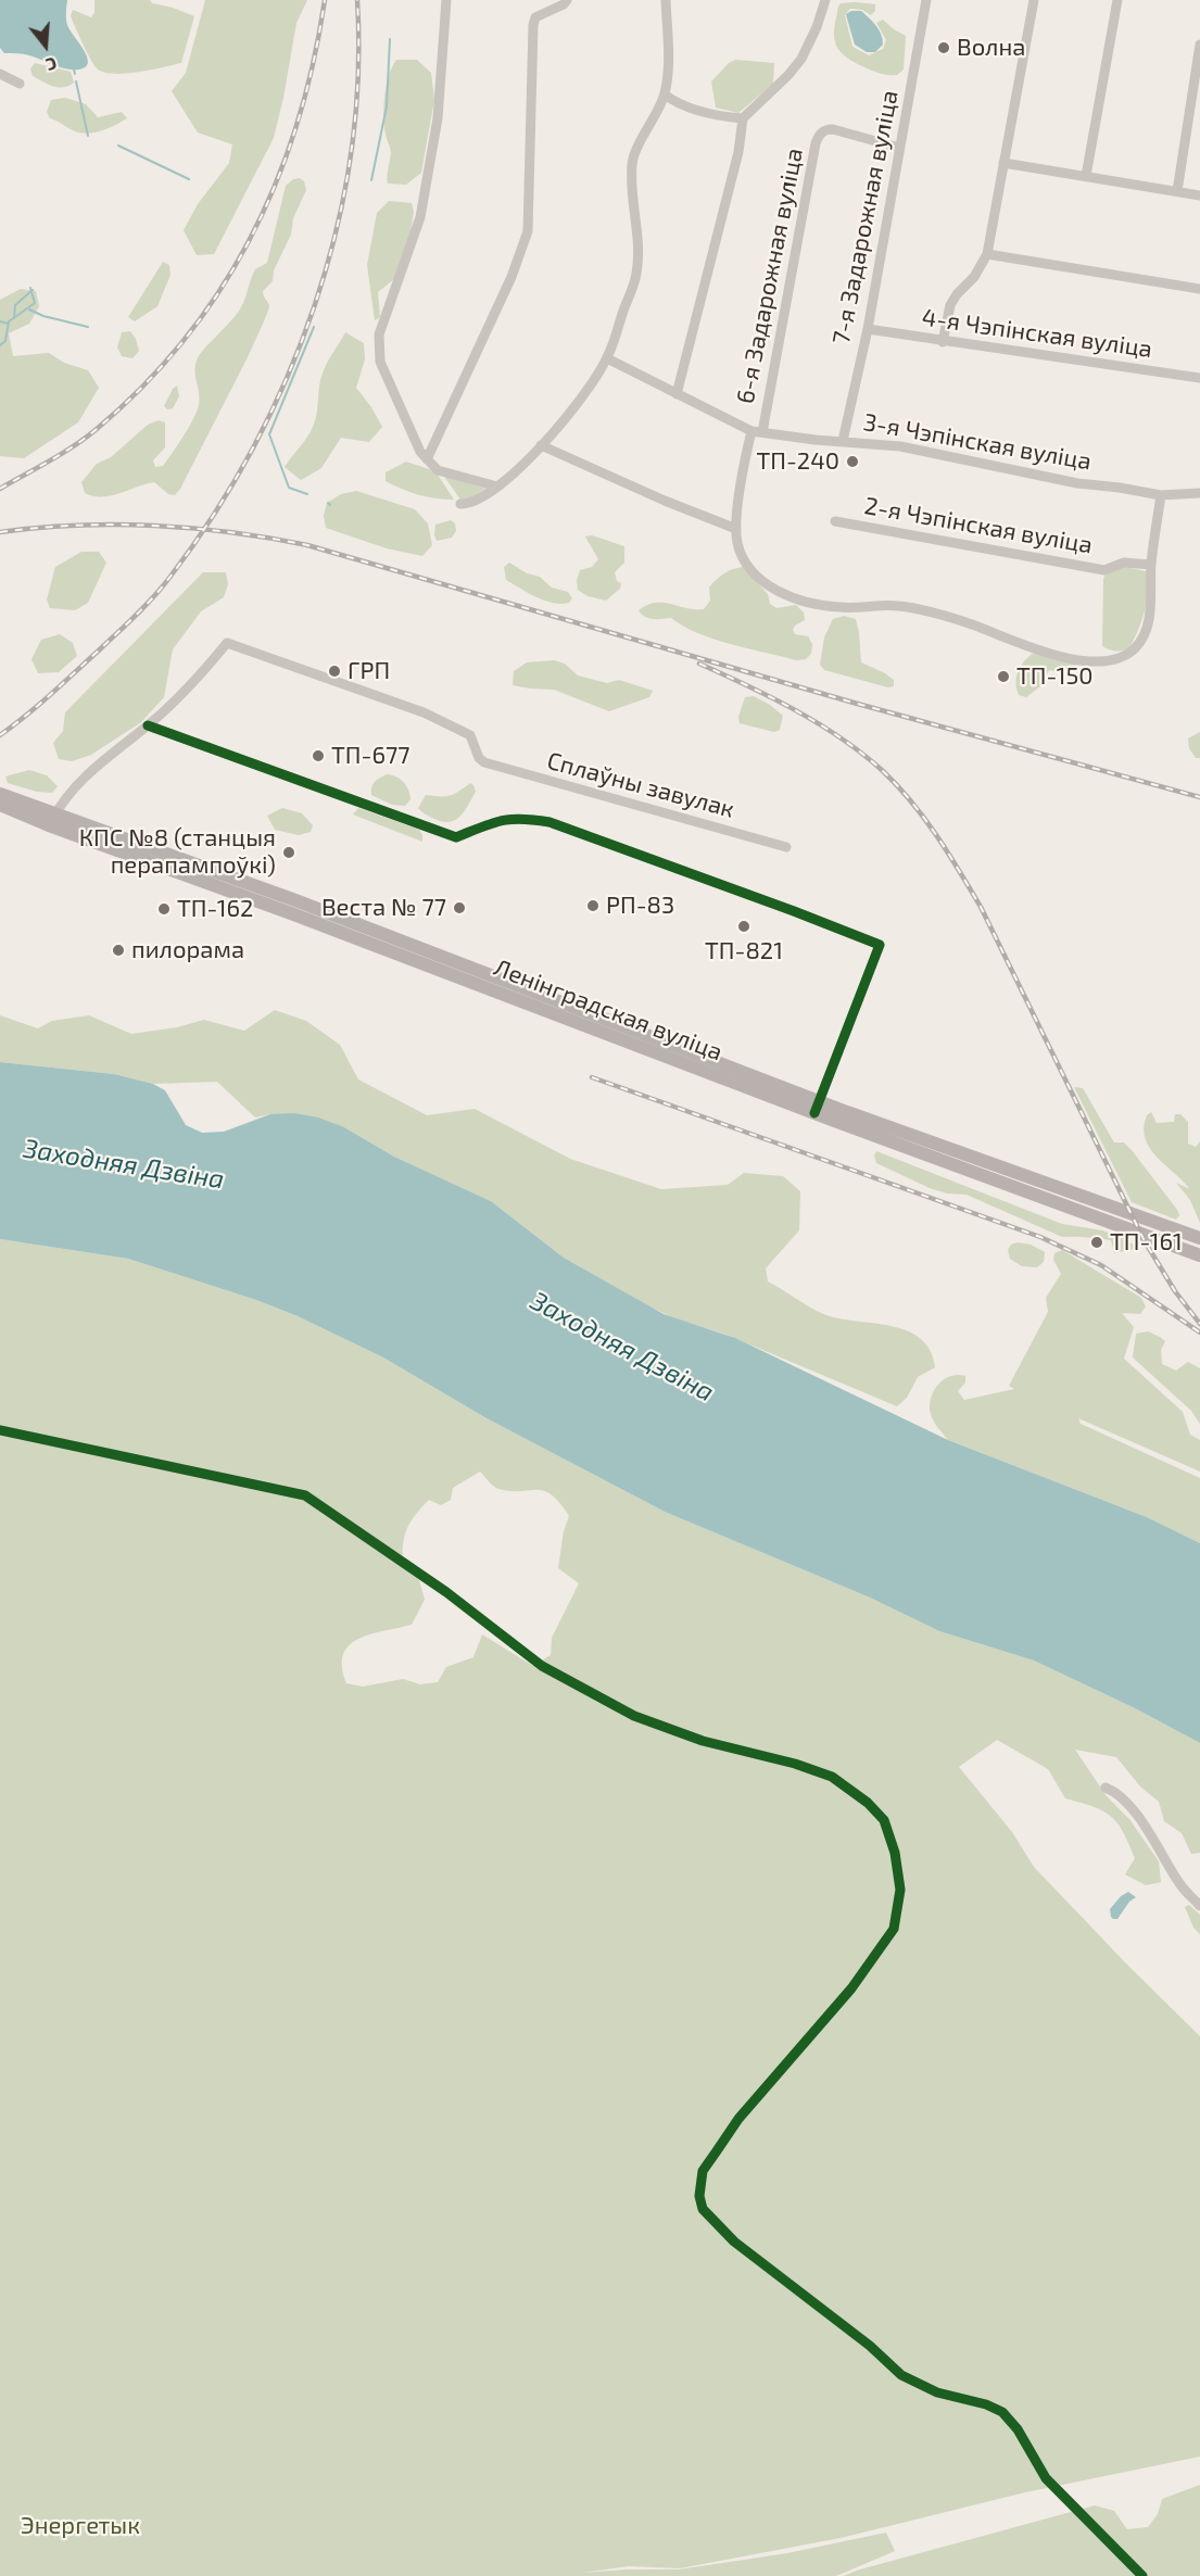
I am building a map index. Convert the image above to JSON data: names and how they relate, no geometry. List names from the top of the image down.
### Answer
{
  "streets": {
    "main road": ["Ленінградская вуліца"],
    "street": [
      "7-я Задарожная вуліца",
      "6-я Задарожная вуліца",
      "4-я Чэпінская вуліца",
      "3-я Чэпінская вуліца",
      "2-я Чэпінская вуліца",
      "Сплаўны завулак"
    ]
  },
  "crossings": [
    ["7-я Задарожная вуліца", "6-я Задарожная вуліца"],
    ["7-я Задарожная вуліца", "4-я Чэпінская вуліца"],
    ["7-я Задарожная вуліца", "3-я Чэпінская вуліца"],
    ["6-я Задарожная вуліца", "3-я Чэпінская вуліца"]
  ],
  "water": ["Заходняя Дзвіна"],
  "parks": ["Энергетык"],
  "places": [
    "Волна",
    "ТП-240",
    "ГРП",
    "ТП-150",
    "ТП-677",
    "КПС №8 (станцыя перапампоўкі)",
    "РП-83",
    "Веста № 77",
    "ТП-162",
    "ТП-821",
    "пилорама",
    "ТП-161"
  ],
  "north": "bottom"
}
